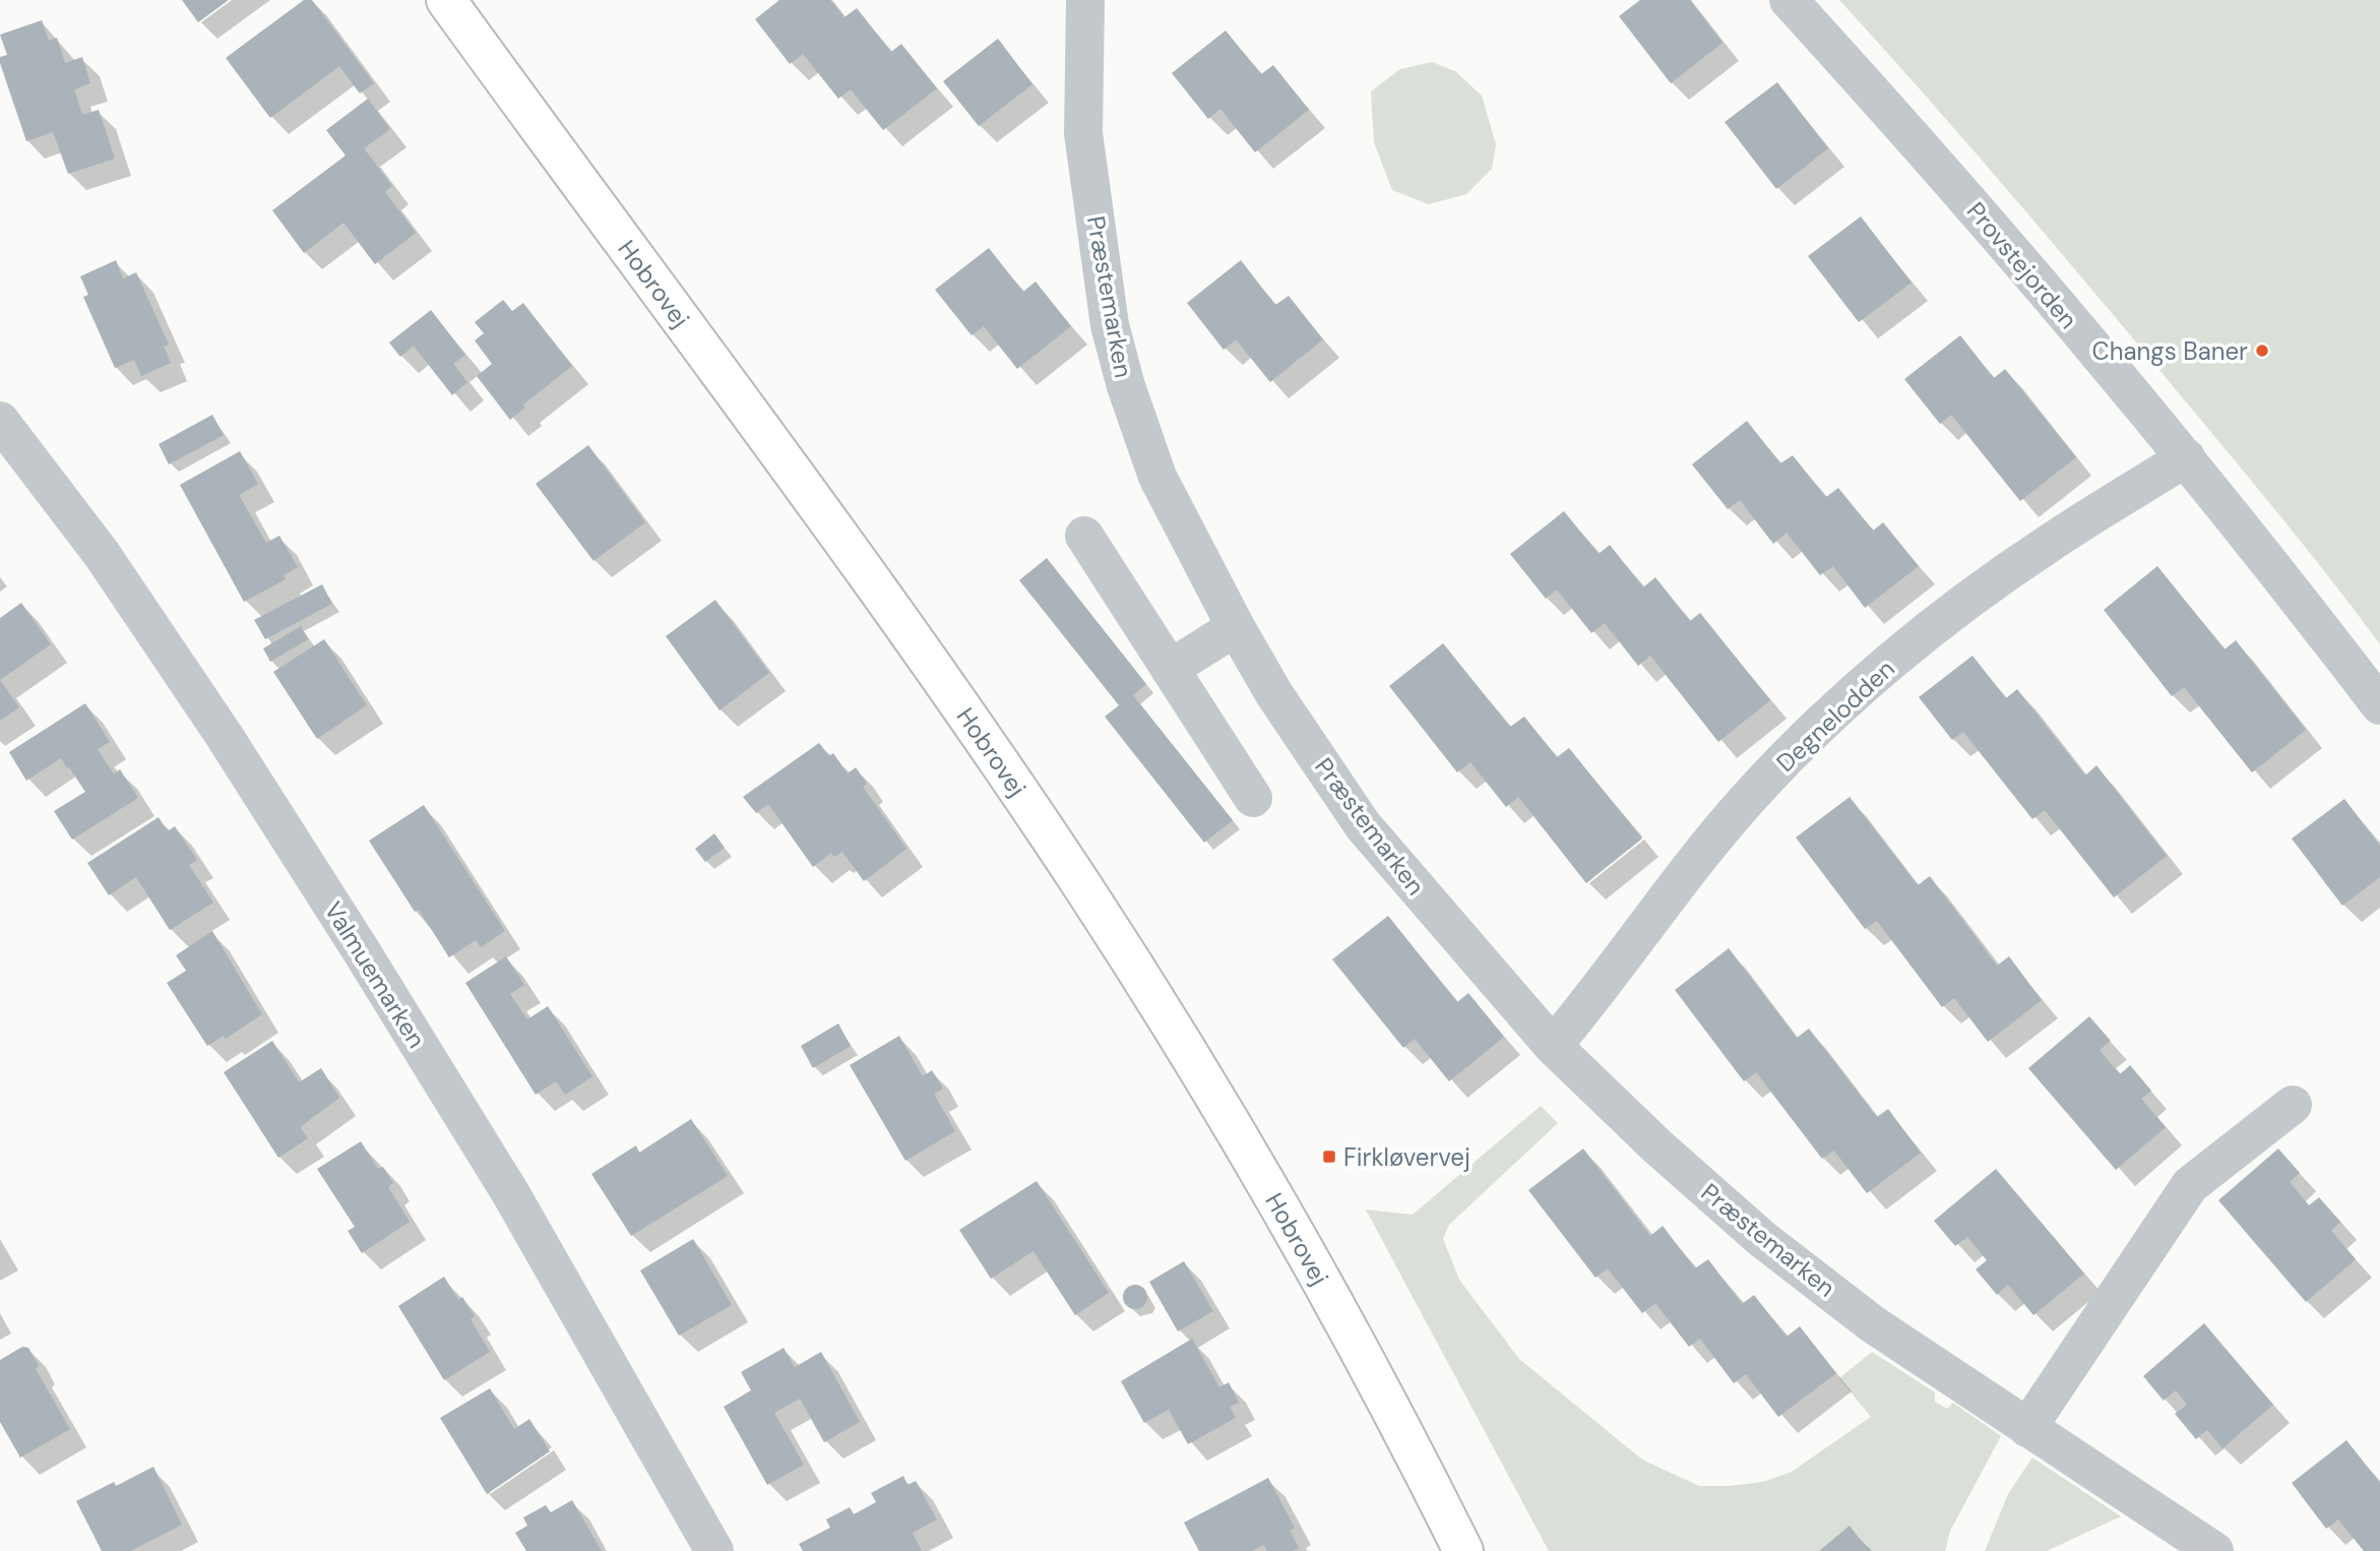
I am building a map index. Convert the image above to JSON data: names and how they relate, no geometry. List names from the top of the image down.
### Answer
{
  "streets": {
    "main road": ["Hobrovej"],
    "street": [
      "Provstejorden",
      "Præstemarken",
      "Degnelodden",
      "Valmuemarken"
    ]
  },
  "crossings": [
    ["Provstejorden", "Degnelodden"],
    ["Præstemarken", "Degnelodden"]
  ],
  "places": {
    "other": ["Changs Baner"],
    "transit": ["Firkløvervej"]
  }
}
